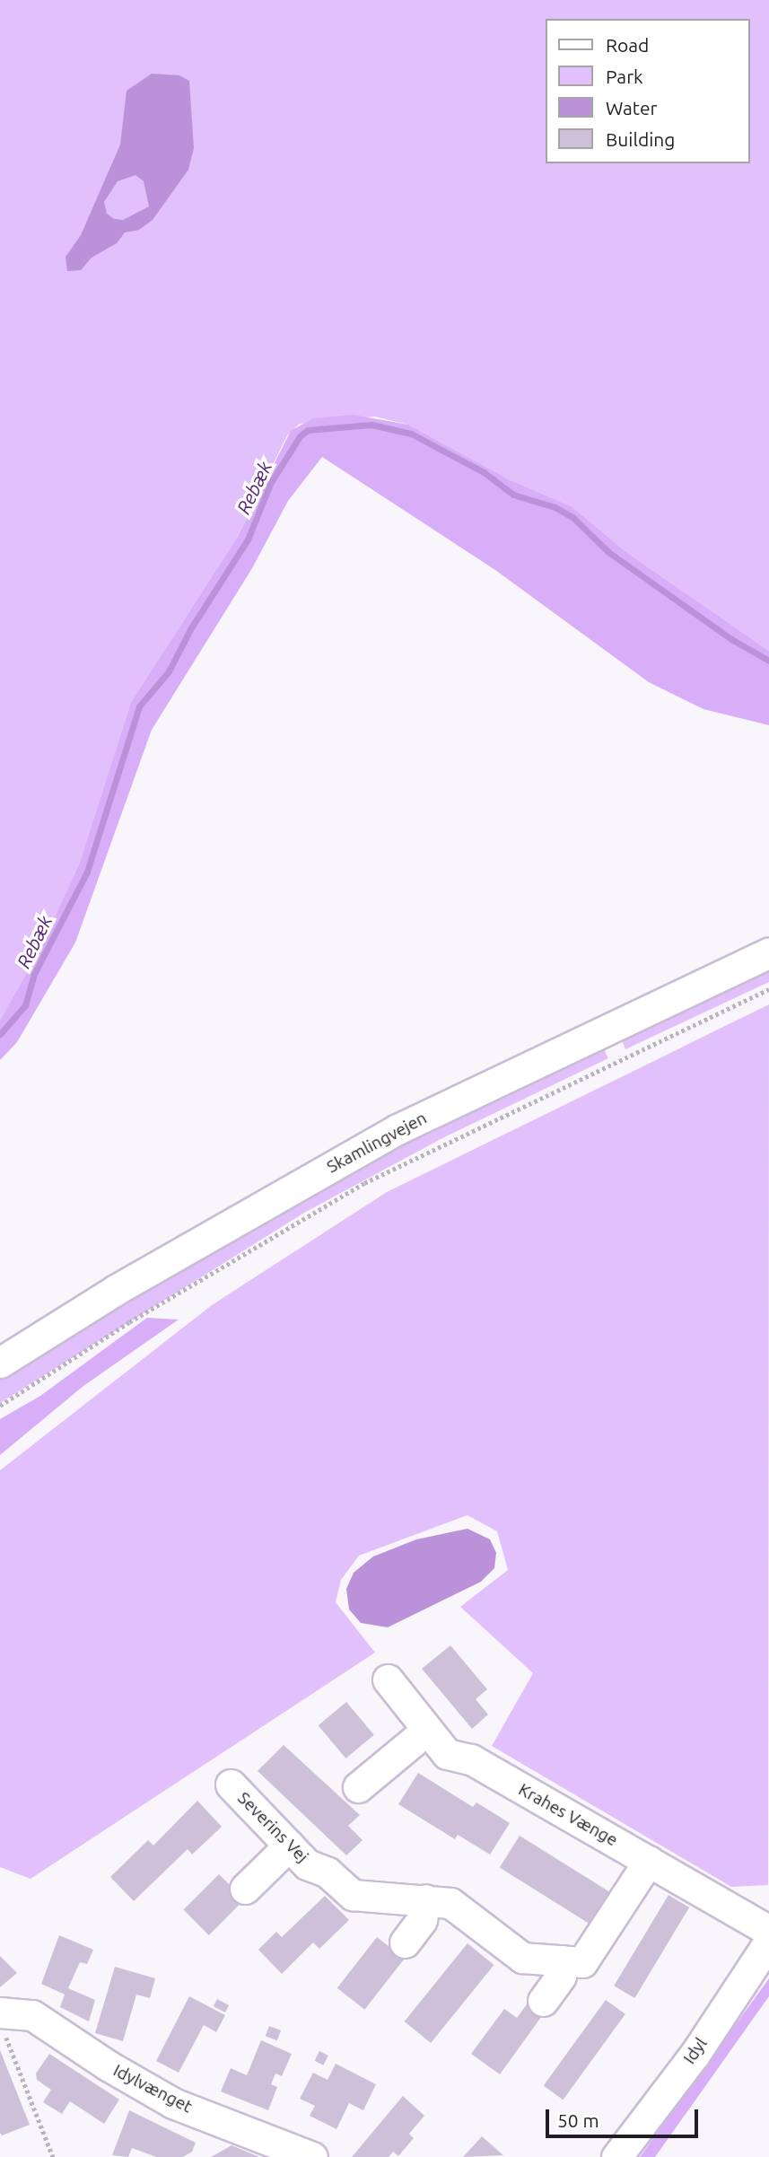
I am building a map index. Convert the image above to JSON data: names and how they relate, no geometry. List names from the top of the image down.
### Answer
{
  "streets": {
    "street": [
      "Skamlingvejen",
      "Krahes Vænge",
      "Severins Vej",
      "Idyl",
      "Idylvænget"
    ]
  },
  "crossings": [
    ["Krahes Vænge", "Severins Vej"]
  ],
  "water": ["Rebæk"],
  "legend": [
    "Road",
    "Park",
    "Water",
    "Building"
  ],
  "scale_bar": "50 m"
}
